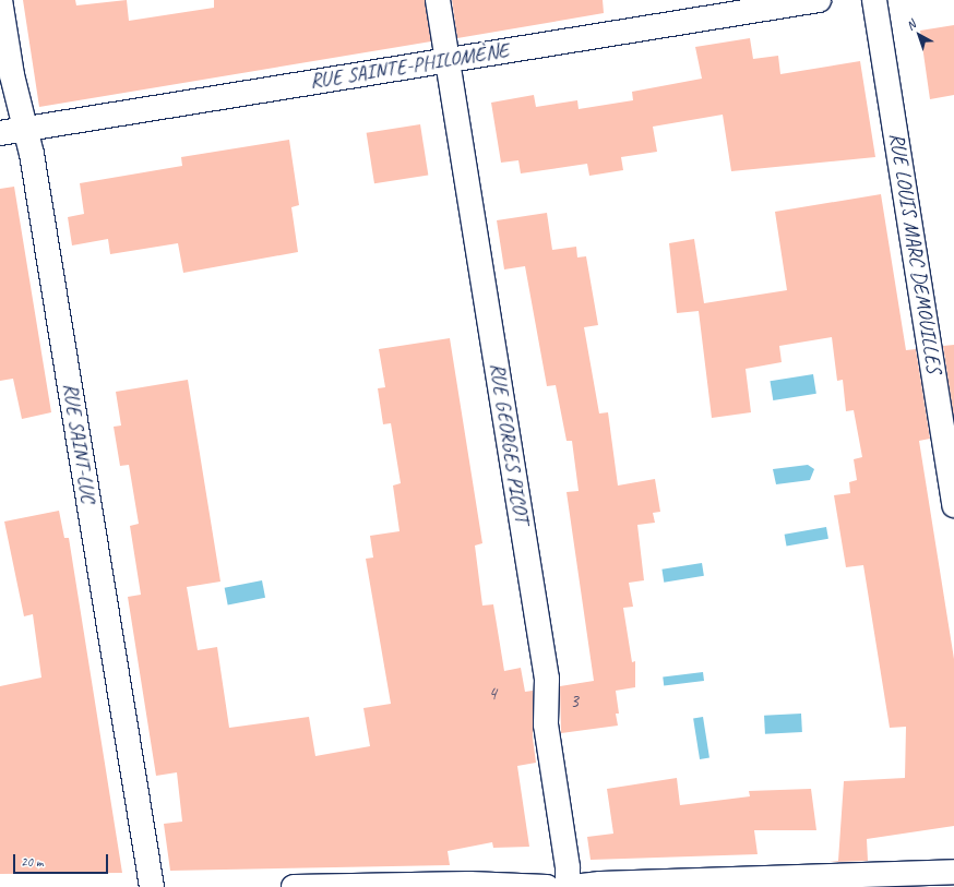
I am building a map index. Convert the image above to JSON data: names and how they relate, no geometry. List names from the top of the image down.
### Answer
{
  "streets": {
    "street": [
      "RUE SAINTE-PHILOMÈNE",
      "RUE LOUIS MARC DEMOUILLES",
      "RUE SAINT-LUC",
      "RUE GEORGES PICOT"
    ]
  },
  "crossings": [
    ["RUE SAINTE-PHILOMÈNE", "RUE SAINT-LUC"],
    ["RUE SAINTE-PHILOMÈNE", "RUE GEORGES PICOT"]
  ],
  "house_numbers": ["4", "3"],
  "scale_bar": "20 m",
  "north": "top left"
}
